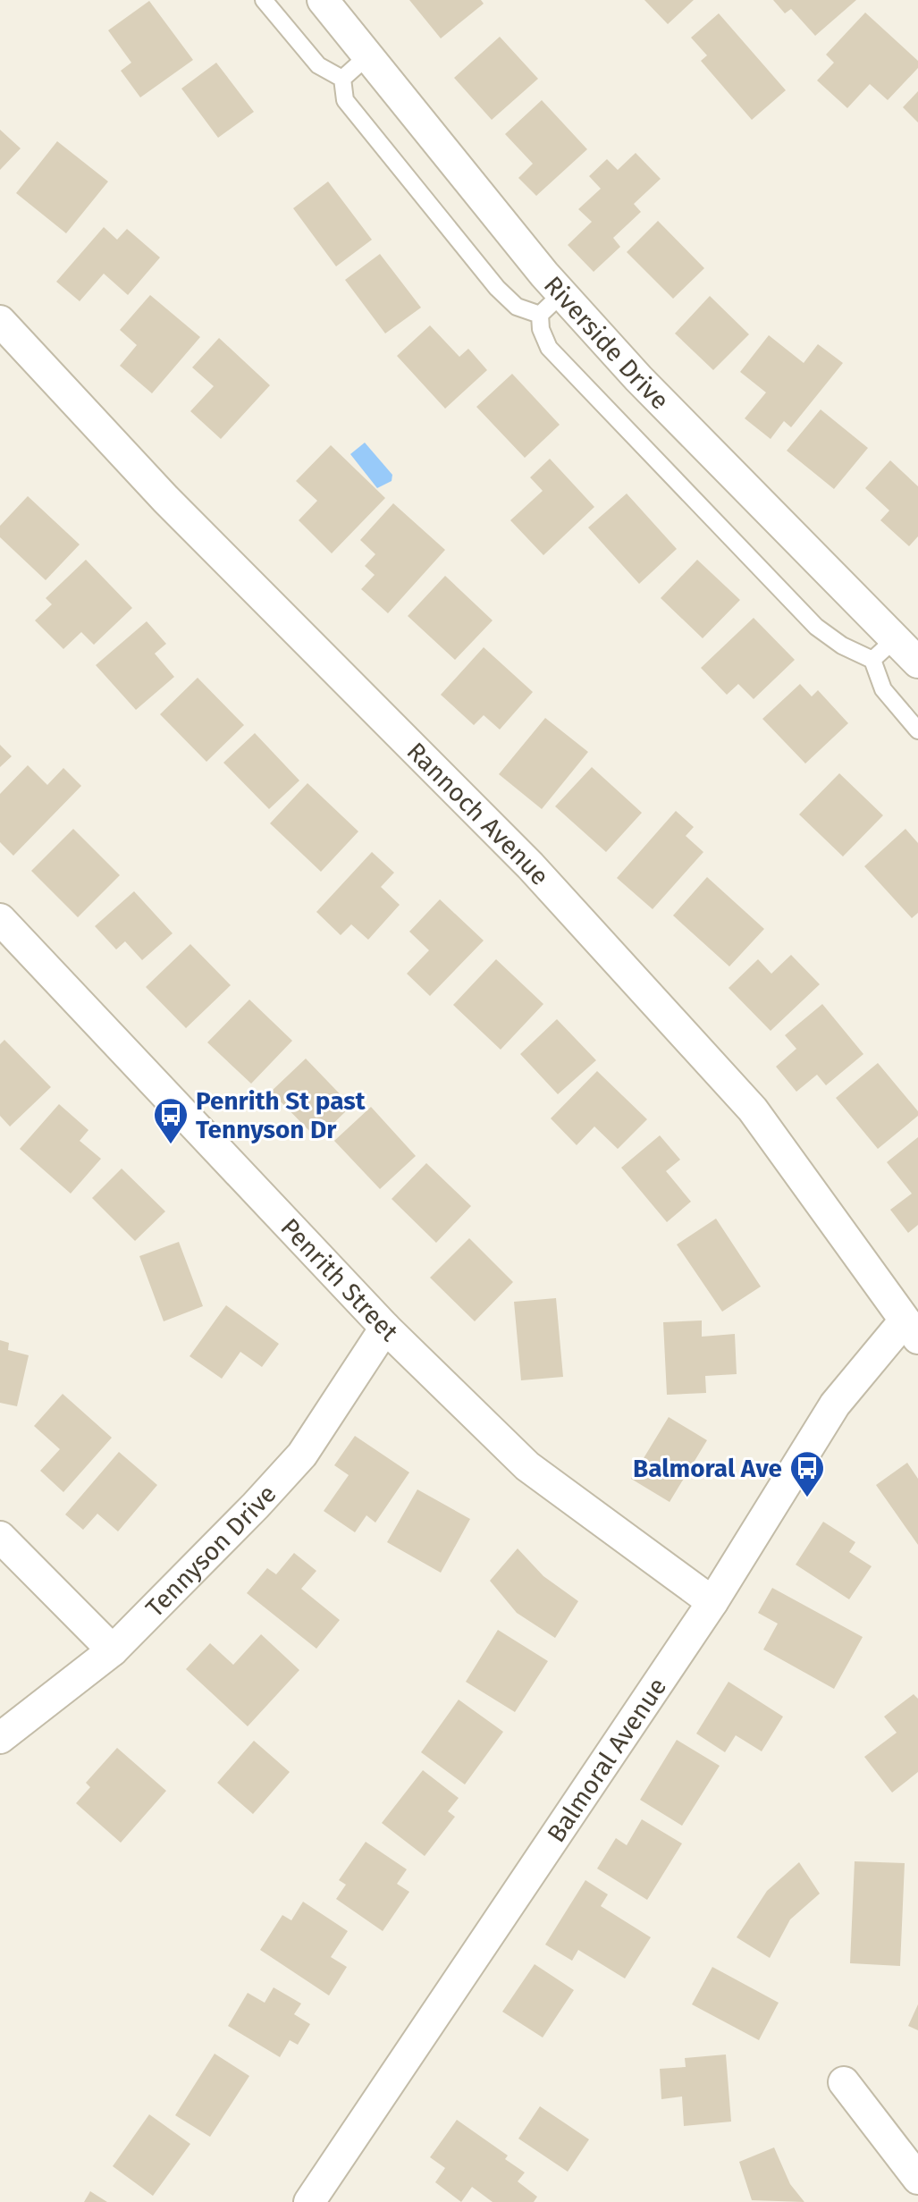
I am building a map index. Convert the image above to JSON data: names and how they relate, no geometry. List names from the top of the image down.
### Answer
{
  "streets": {
    "street": [
      "Riverside Drive",
      "Rannoch Avenue",
      "Penrith Street",
      "Tennyson Drive",
      "Balmoral Avenue"
    ]
  },
  "crossings": [
    ["Rannoch Avenue", "Balmoral Avenue"],
    ["Penrith Street", "Tennyson Drive"],
    ["Penrith Street", "Balmoral Avenue"]
  ],
  "places": {
    "bus stop": ["Penrith St past Tennyson Dr", "Balmoral Ave"]
  }
}
